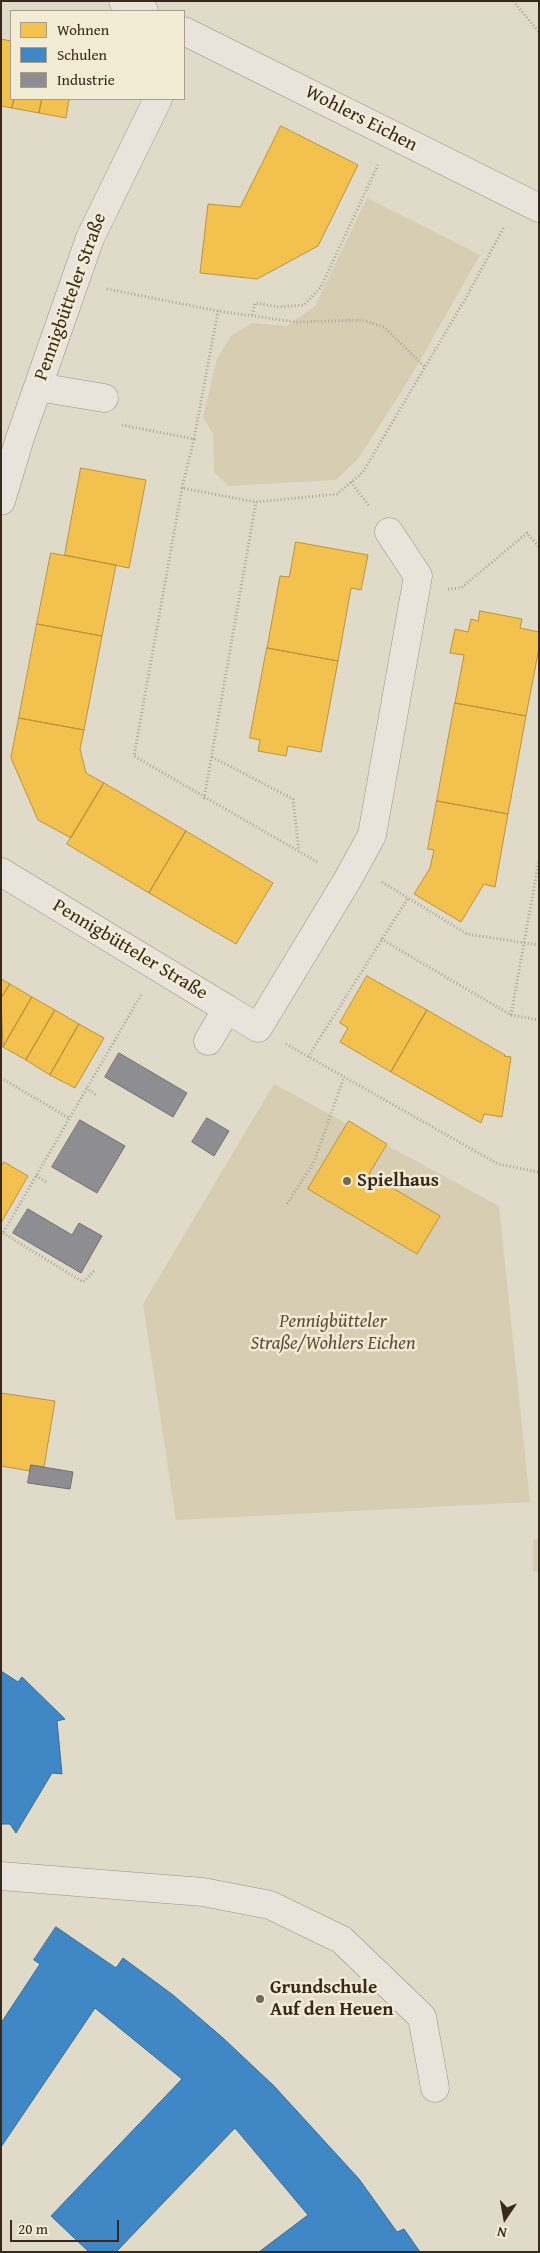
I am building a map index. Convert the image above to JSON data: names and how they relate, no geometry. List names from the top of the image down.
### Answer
{
  "streets": {
    "street": ["Wohlers Eichen", "Pennigbütteler Straße"]
  },
  "parks": ["Pennigbütteler Straße/Wohlers Eichen"],
  "places": ["Spielhaus", "Grundschule Auf den Heuen"],
  "legend": ["Wohnen", "Schulen", "Industrie"],
  "scale_bar": "20 m",
  "north": "bottom"
}
